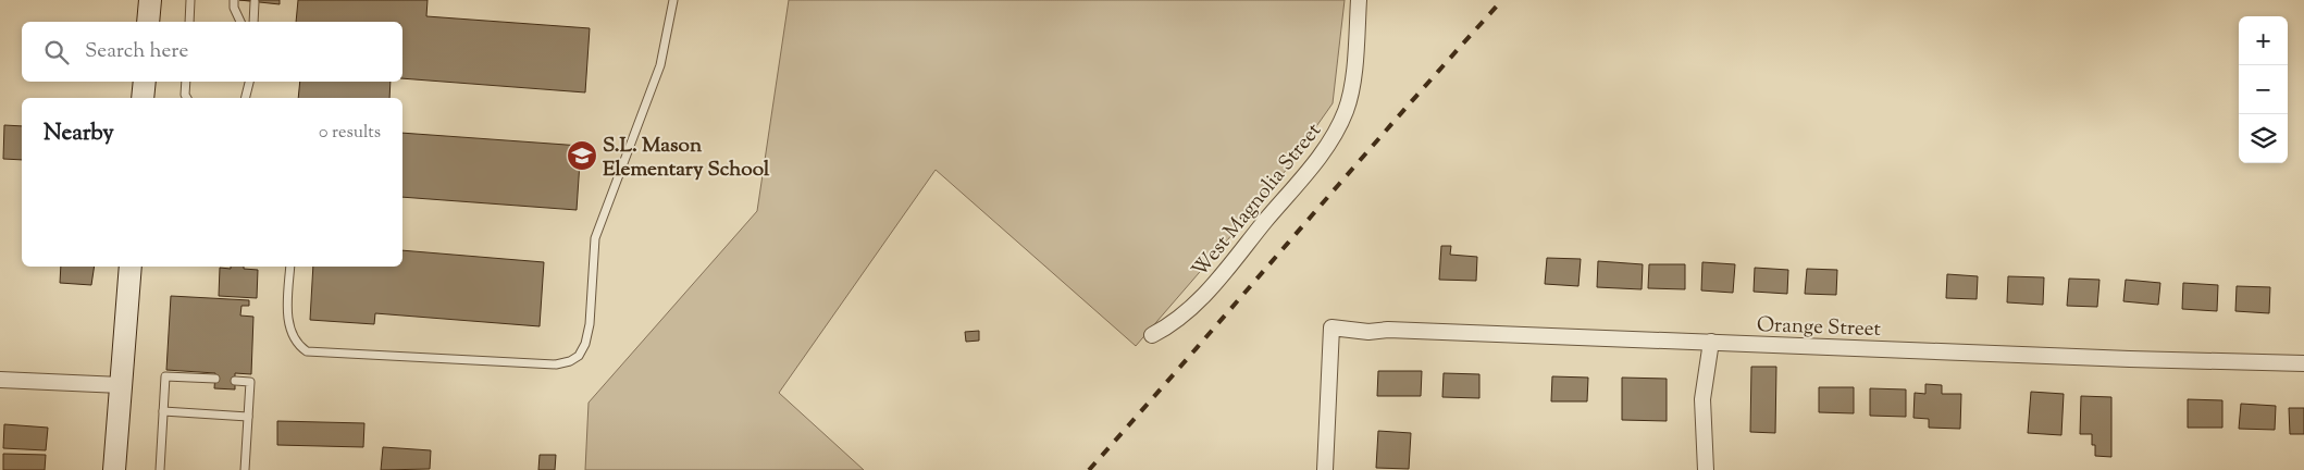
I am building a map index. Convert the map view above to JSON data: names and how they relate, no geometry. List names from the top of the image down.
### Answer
{
  "streets": {
    "street": ["West Magnolia Street", "Orange Street"]
  },
  "places": {
    "school or university": ["S.L. Mason Elementary School"]
  },
  "page": {
    "map_buttons": ["+", "−"],
    "search": "Search here",
    "heading": ["Nearby", "0 results"]
  }
}
